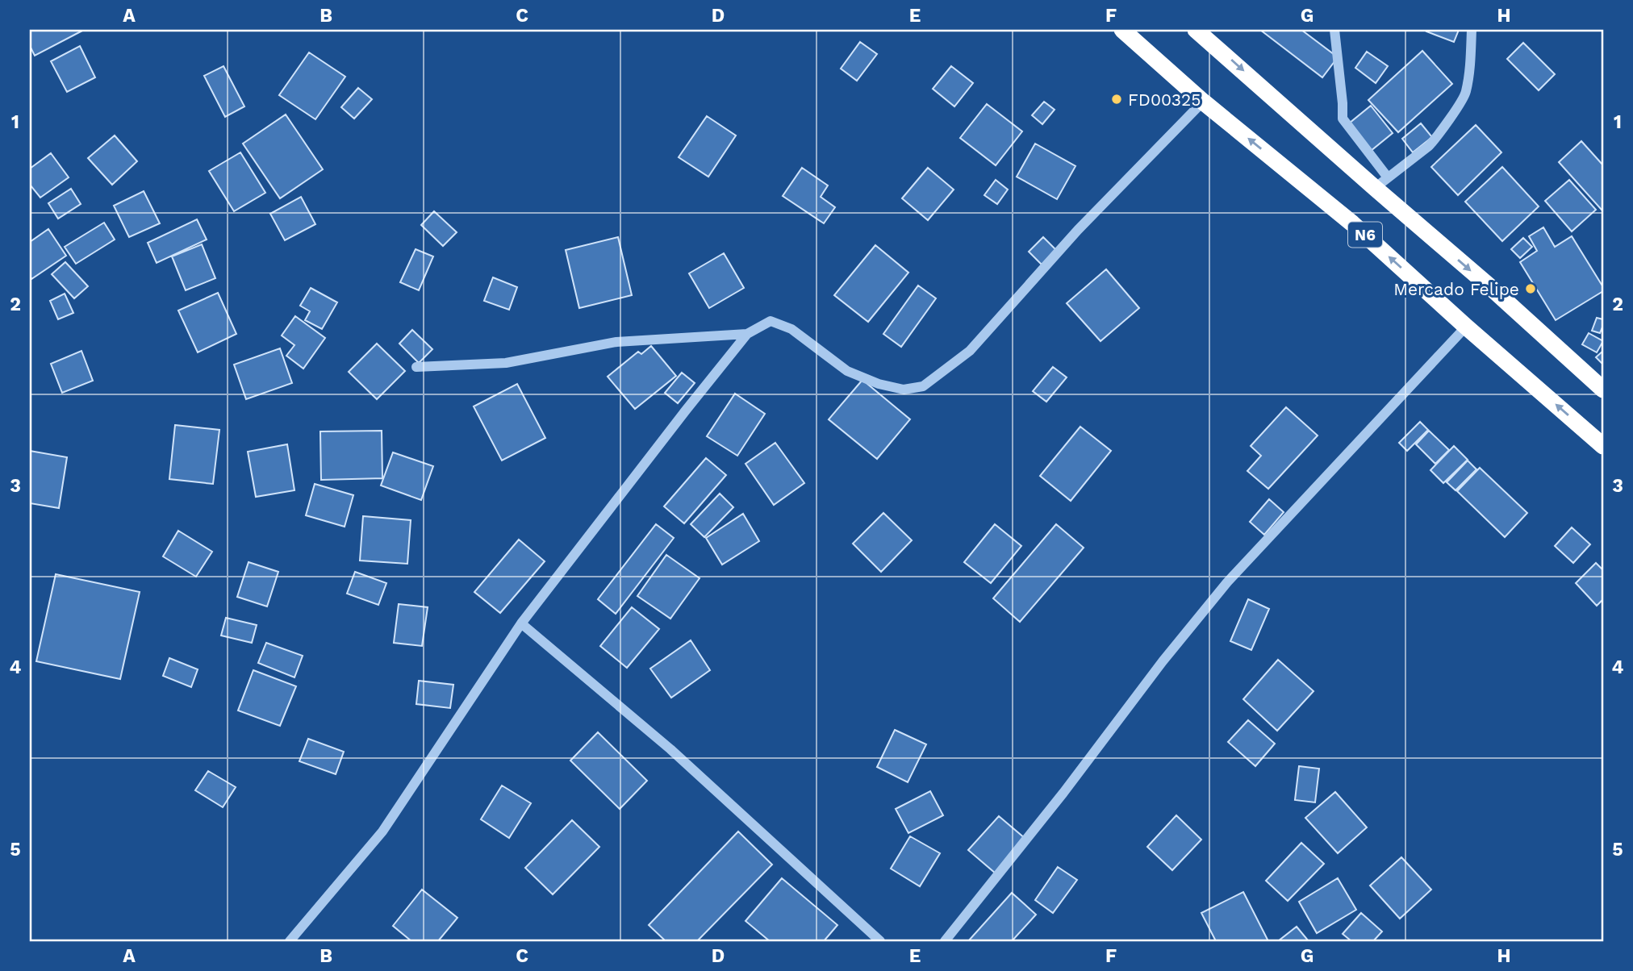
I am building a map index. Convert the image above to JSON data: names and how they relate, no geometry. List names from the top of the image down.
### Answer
{
  "streets": {
    "highway": ["N6"]
  },
  "places": ["FD00325", "Mercado Felipe"],
  "grid": {
    "columns": [
      "A",
      "B",
      "C",
      "D",
      "E",
      "F",
      "G",
      "H"
    ],
    "rows": [
      "1",
      "2",
      "3",
      "4",
      "5"
    ]
  }
}
